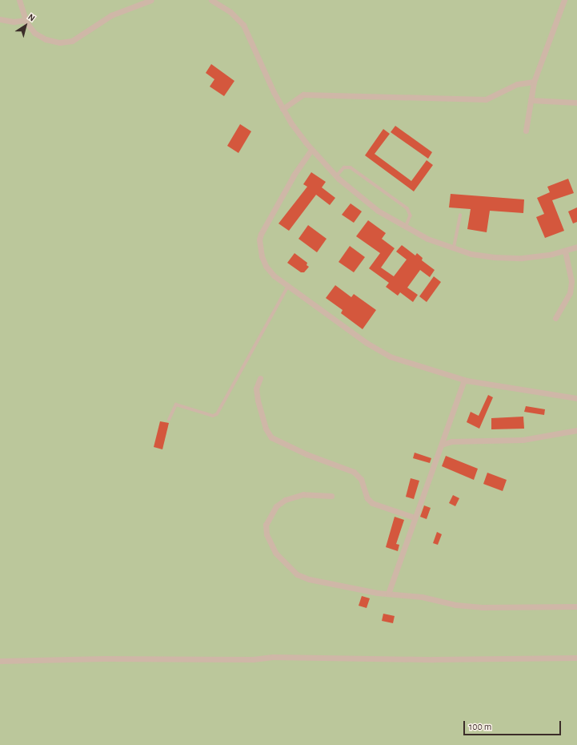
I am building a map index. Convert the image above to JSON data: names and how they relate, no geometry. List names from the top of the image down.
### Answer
{
  "scale_bar": "100 m",
  "north": "top right"
}
